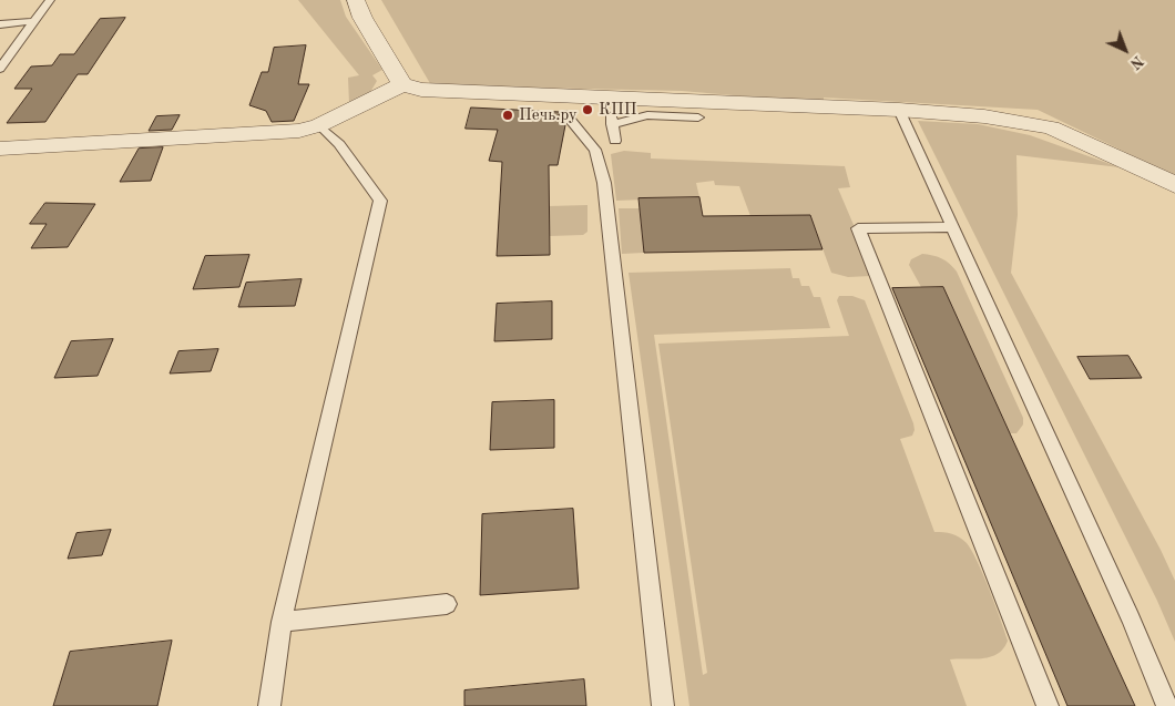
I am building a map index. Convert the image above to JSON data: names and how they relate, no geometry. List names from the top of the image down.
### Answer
{
  "places": ["КПП", "Печь.ру"],
  "north": "bottom right"
}
